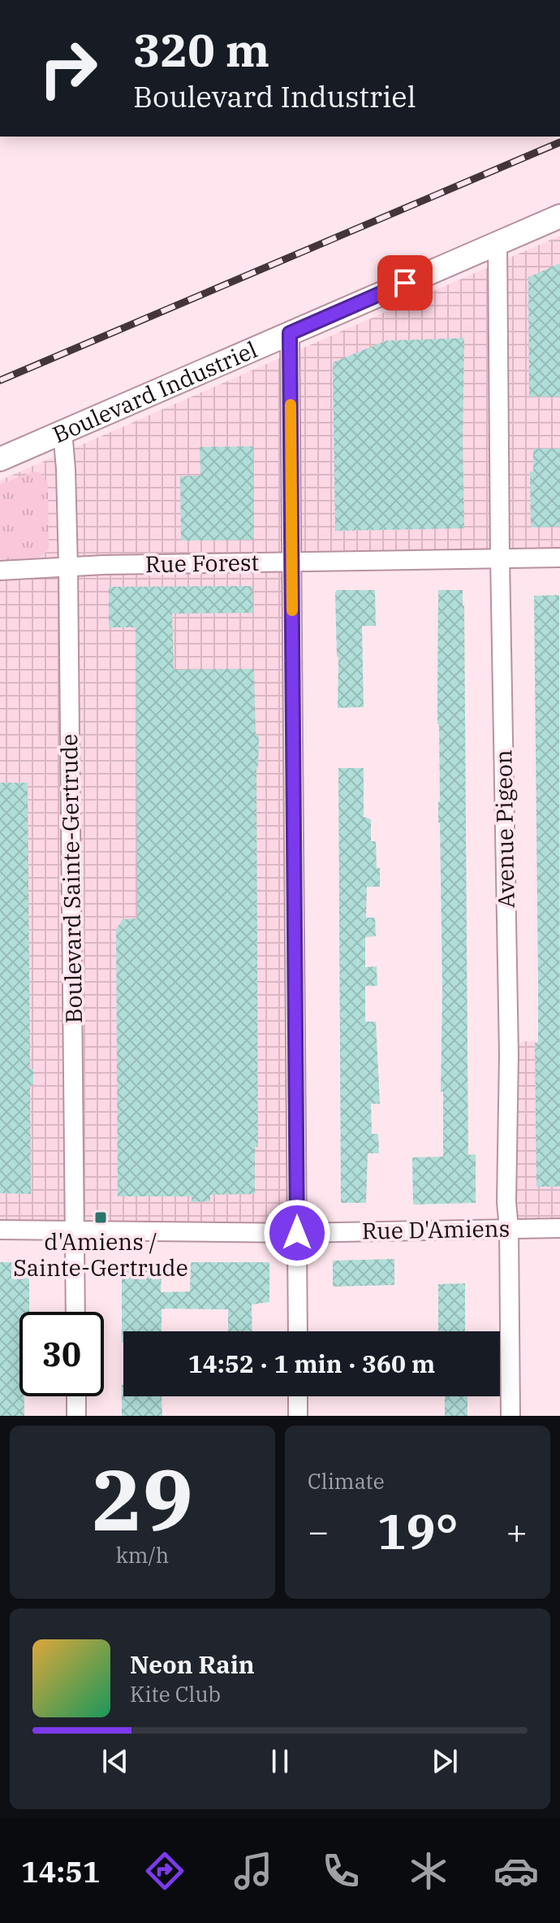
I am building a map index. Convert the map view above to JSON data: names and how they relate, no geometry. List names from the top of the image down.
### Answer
{
  "streets": {
    "street": [
      "Boulevard Industriel",
      "Rue Forest",
      "Avenue Pigeon",
      "Boulevard Sainte-Gertrude",
      "Rue D'Amiens"
    ]
  },
  "crossings": [
    ["Boulevard Industriel", "Avenue Pigeon"],
    ["Boulevard Industriel", "Boulevard Sainte-Gertrude"],
    ["Rue Forest", "Avenue Pigeon"],
    ["Rue Forest", "Boulevard Sainte-Gertrude"],
    ["Avenue Pigeon", "Rue D'Amiens"],
    ["Boulevard Sainte-Gertrude", "Rue D'Amiens"]
  ],
  "places": {
    "transit": ["d'Amiens / Sainte-Gertrude"]
  },
  "page": {
    "turn": ["320 m", "Boulevard Industriel"],
    "limit": "30",
    "trip": "14:52 · 1 min · 360 m",
    "tile": [
      ["29", "km/h"],
      "Climate"
    ],
    "heat": ["−", "19°", "+"],
    "song": ["Neon Rain", "Kite Club"],
    "tabs": "14:51"
  }
}
